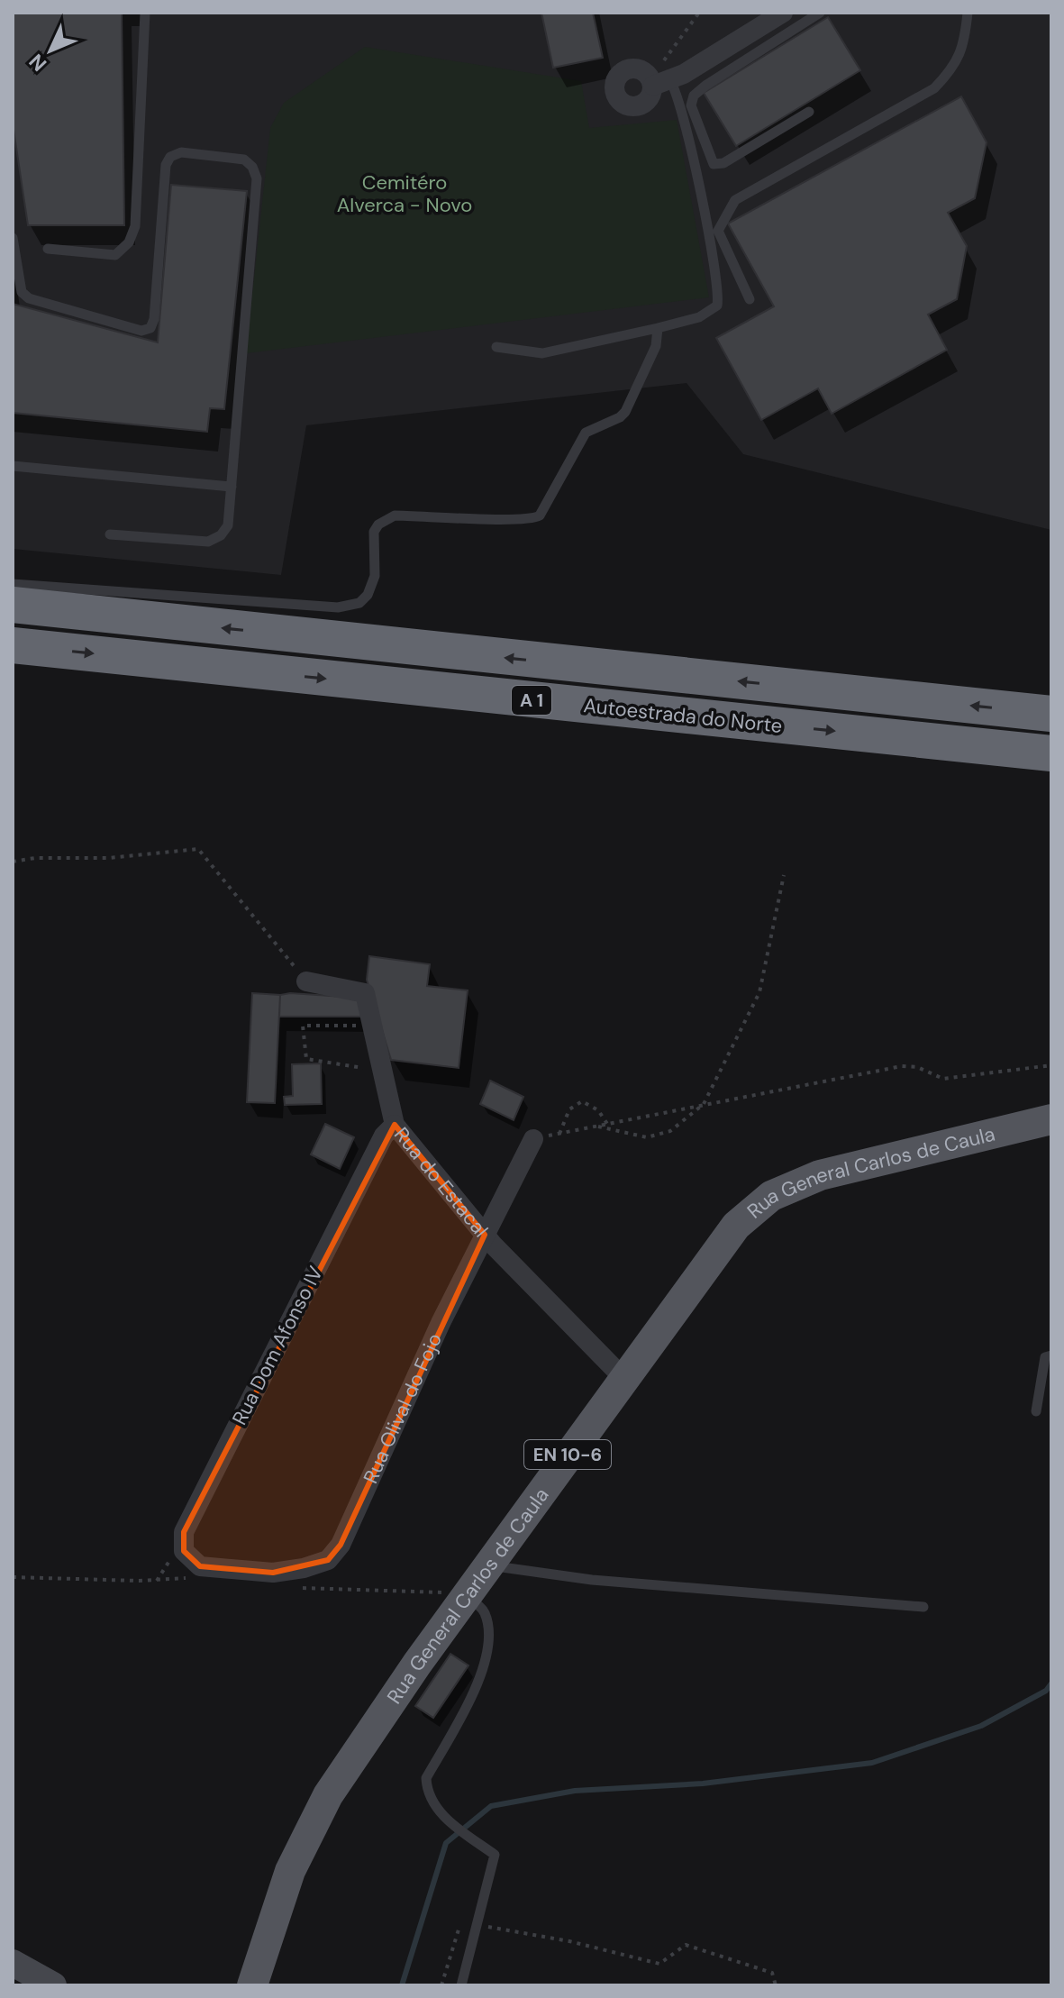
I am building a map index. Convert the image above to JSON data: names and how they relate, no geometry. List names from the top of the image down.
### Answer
{
  "streets": {
    "highway": ["A 1", "Autoestrada do Norte"],
    "main road": ["Rua General Carlos de Caula", "EN 10-6"],
    "street": ["Rua do Estacal", "Rua Dom Afonso IV", "Rua Olival do Fojo"]
  },
  "crossings": [
    ["Rua General Carlos de Caula", "Rua do Estacal"],
    ["Rua do Estacal", "Rua Dom Afonso IV"],
    ["Rua do Estacal", "Rua Olival do Fojo"],
    ["Rua Dom Afonso IV", "Rua Olival do Fojo"]
  ],
  "parks": ["Cemitéro Alverca - Novo"],
  "north": "bottom left"
}
